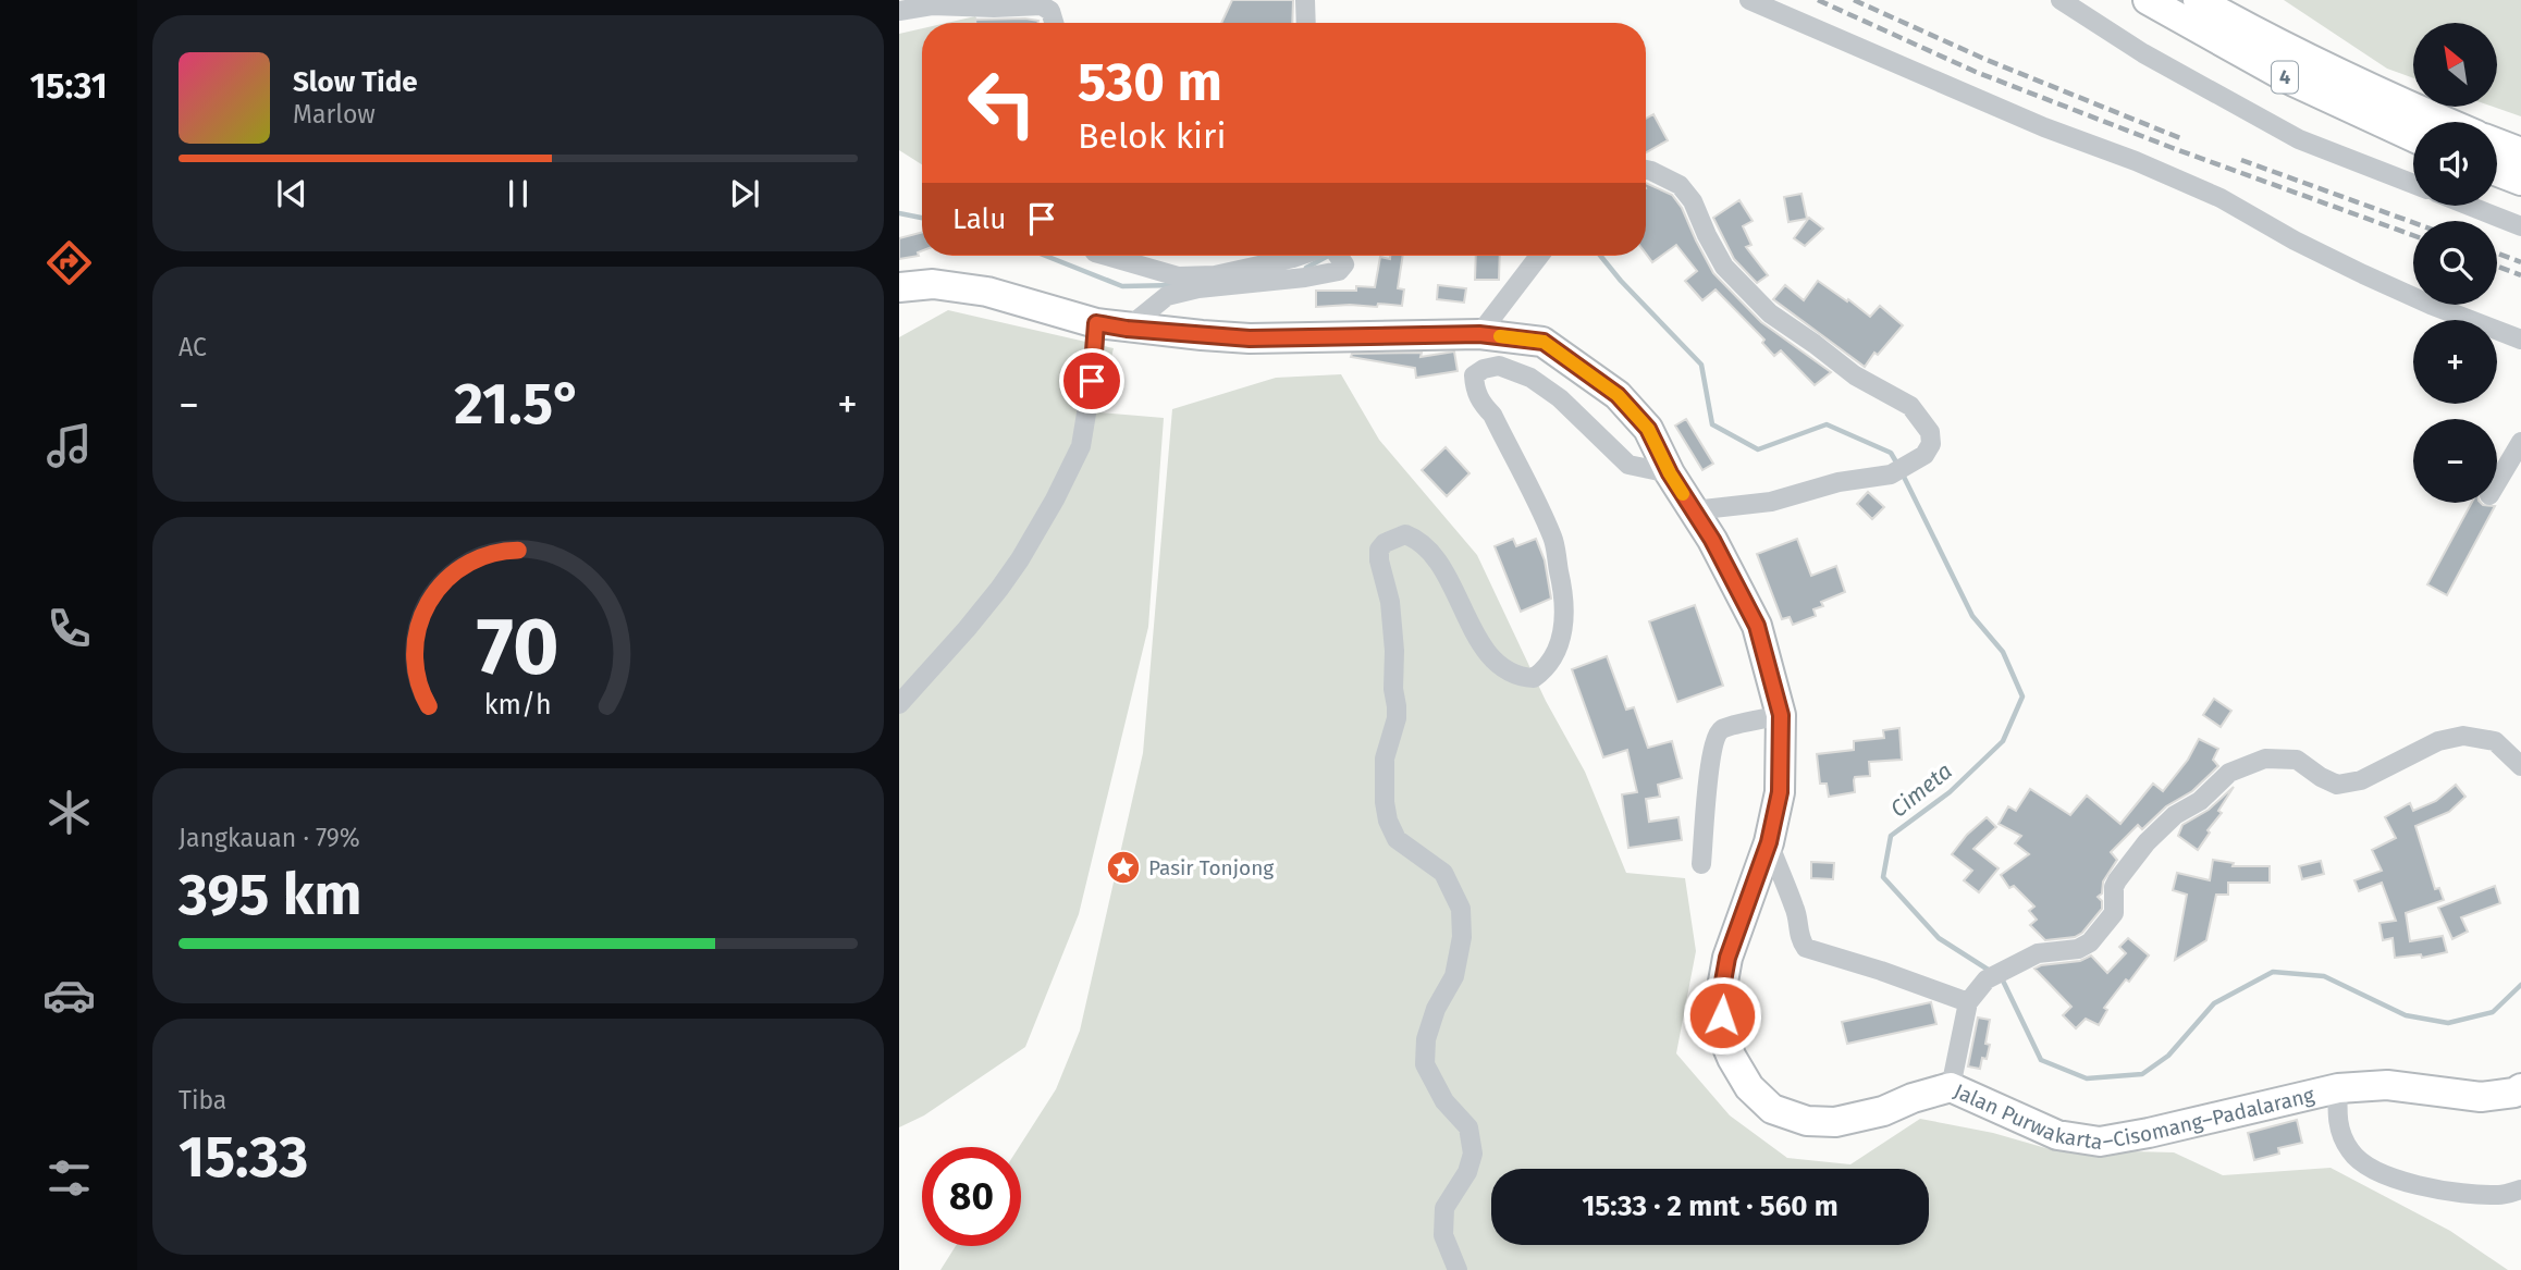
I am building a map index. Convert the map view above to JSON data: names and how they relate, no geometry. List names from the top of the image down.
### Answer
{
  "streets": {
    "highway": ["4", "Jalan Purwakarta–Cisomang–Padalarang"]
  },
  "water": ["Cimeta"],
  "places": {
    "place": ["Pasir Tonjong"]
  },
  "north": "top left",
  "page": {
    "tabs": "15:31",
    "map_buttons": ["+", "−"],
    "turn": ["530 m", "Belok kiri"],
    "song": ["Slow Tide", "Marlow"],
    "then": "Lalu",
    "tile": [
      "AC",
      ["Jangkauan · 79%", "395 km"],
      ["Tiba", "15:33"]
    ],
    "heat": ["−", "21.5°", "+"],
    "limit": "80",
    "trip": "15:33 · 2 mnt · 560 m",
    "gauge": ["70", "km/h"]
  }
}
